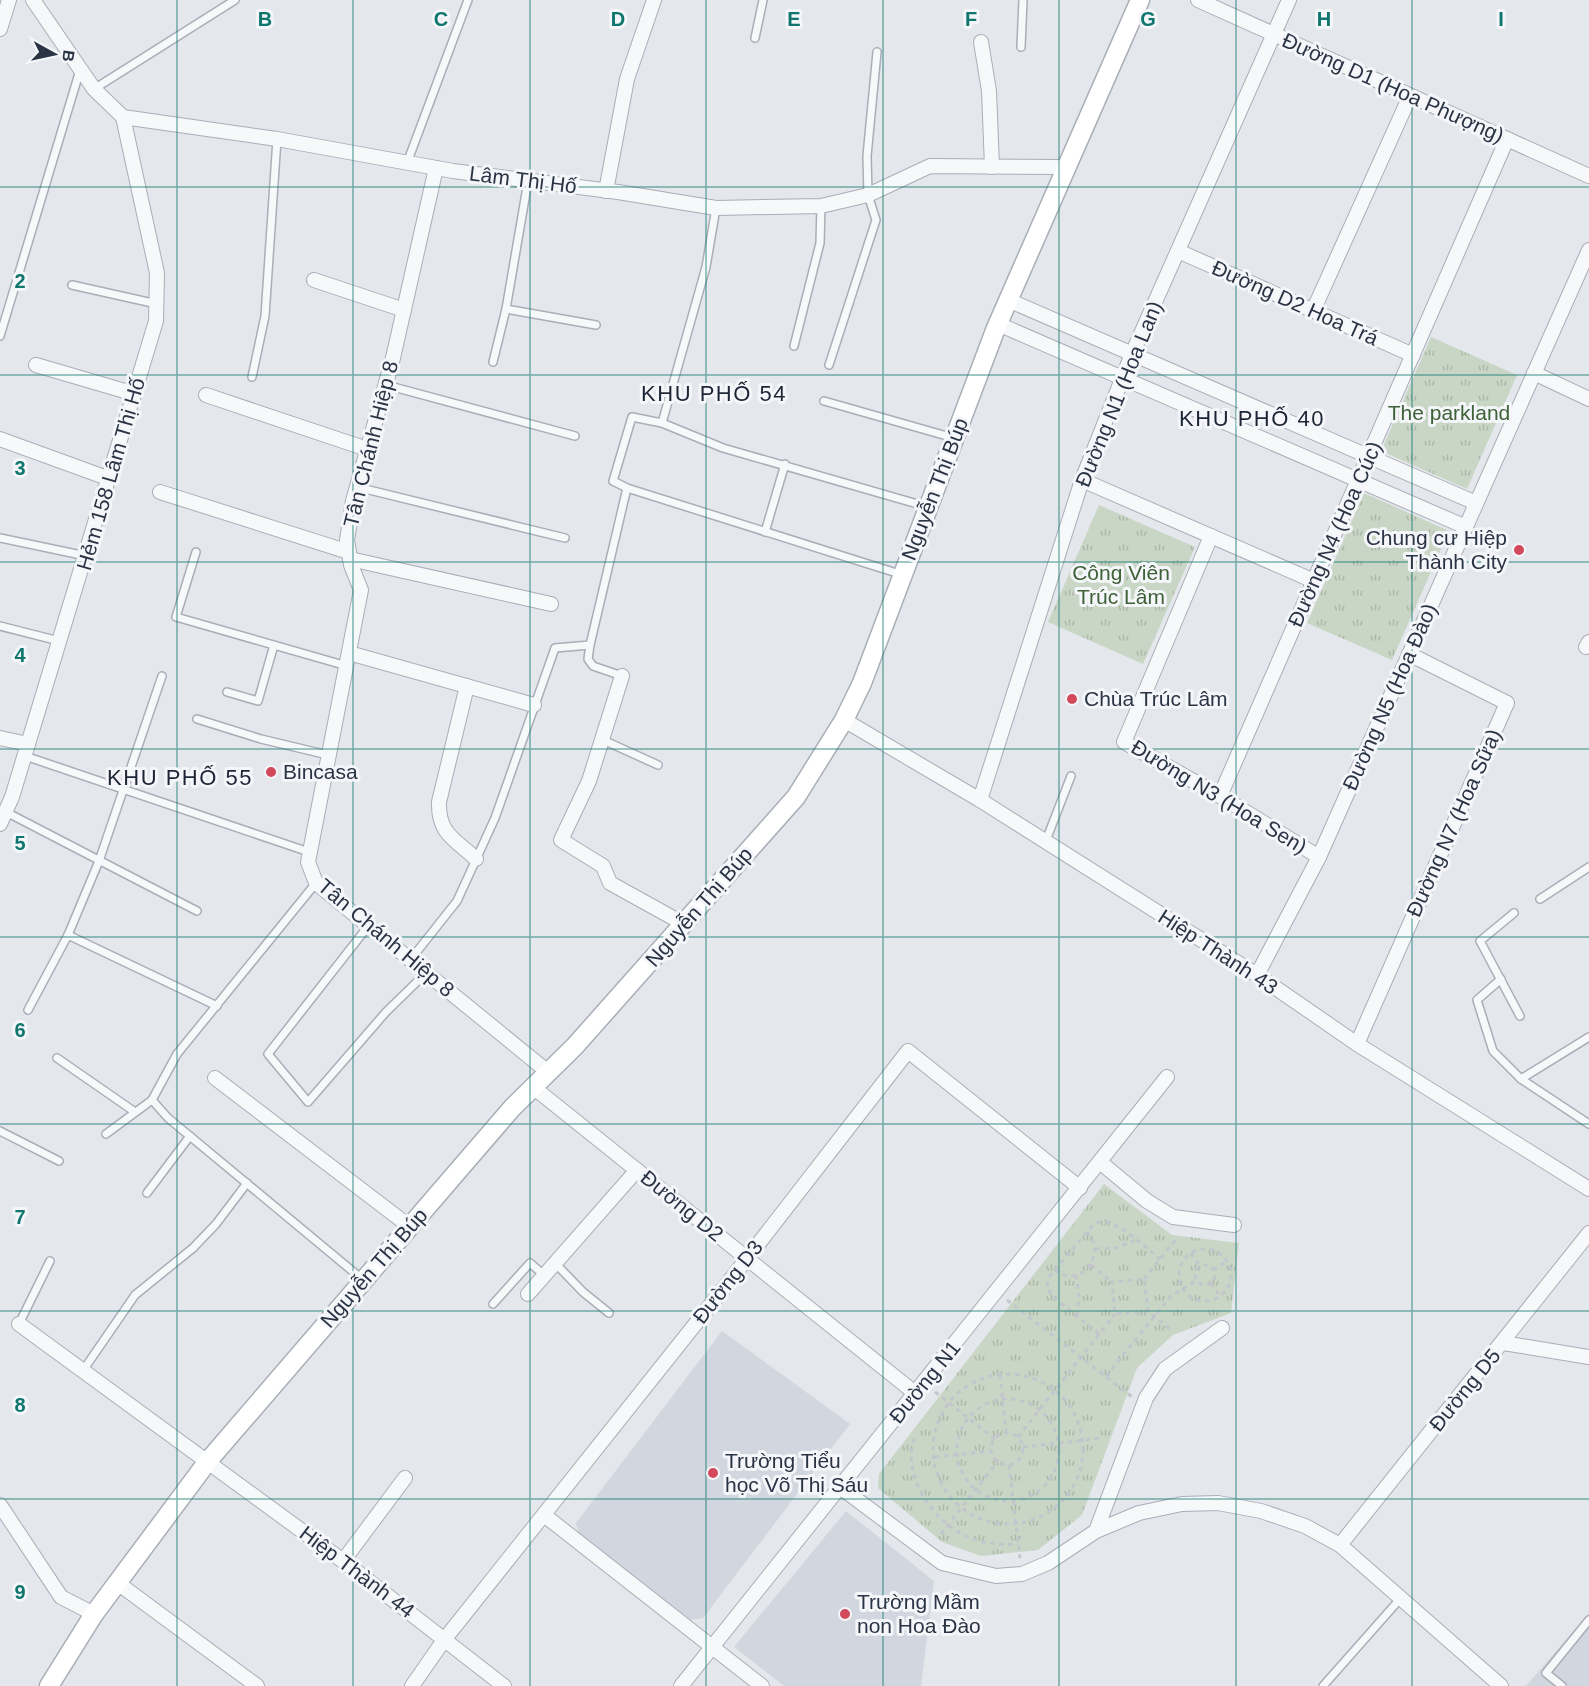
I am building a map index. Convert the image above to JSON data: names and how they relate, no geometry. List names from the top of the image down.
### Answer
{
  "streets": {
    "street": [
      "Đường D1 (Hoa Phượng)",
      "Lâm Thị Hố",
      "Đường D2 Hoa Trá",
      "Đường N1 (Hoa Lan)",
      "Tân Chánh Hiệp 8",
      "Hẻm 158 Lâm Thị Hố",
      "Nguyễn Thị Búp",
      "Đường N4 (Hoa Cúc)",
      "Đường N5 (Hoa Đào)",
      "Đường N3 (Hoa Sen)",
      "Đường N7 (Hoa Sữa)",
      "Hiệp Thành 43",
      "Đường D2",
      "Đường D3",
      "Đường N1",
      "Đường D5",
      "Hiệp Thành 44"
    ]
  },
  "crossings": [
    ["Đường D1 (Hoa Phượng)", "Đường N1 (Hoa Lan)"],
    ["Đường D1 (Hoa Phượng)", "Đường N4 (Hoa Cúc)"],
    ["Lâm Thị Hố", "Tân Chánh Hiệp 8"],
    ["Lâm Thị Hố", "Hẻm 158 Lâm Thị Hố"],
    ["Lâm Thị Hố", "Nguyễn Thị Búp"],
    ["Đường D2 Hoa Trá", "Đường N1 (Hoa Lan)"],
    ["Đường D2 Hoa Trá", "Đường N4 (Hoa Cúc)"],
    ["Đường N1 (Hoa Lan)", "Hiệp Thành 43"],
    ["Tân Chánh Hiệp 8", "Nguyễn Thị Búp"],
    ["Nguyễn Thị Búp", "Hiệp Thành 43"],
    ["Nguyễn Thị Búp", "Đường D2"],
    ["Nguyễn Thị Búp", "Hiệp Thành 44"],
    ["Đường N4 (Hoa Cúc)", "Đường N3 (Hoa Sen)"],
    ["Đường N5 (Hoa Đào)", "Đường N3 (Hoa Sen)"],
    ["Đường N5 (Hoa Đào)", "Đường N7 (Hoa Sữa)"],
    ["Đường N5 (Hoa Đào)", "Hiệp Thành 43"],
    ["Đường N7 (Hoa Sữa)", "Hiệp Thành 43"],
    ["Đường D2", "Đường D3"],
    ["Đường D2", "Đường N1"],
    ["Đường D3", "Đường N1"],
    ["Đường D3", "Hiệp Thành 44"]
  ],
  "districts": ["KHU PHỐ 54", "KHU PHỐ 40", "KHU PHỐ 55"],
  "parks": ["The parkland", "Công Viên Trúc Lâm"],
  "places": [
    "Chung cư Hiệp Thành City",
    "Chùa Trúc Lâm",
    "Bincasa",
    "Trường Tiểu học Võ Thị Sáu",
    "Trường Mầm non Hoa Đào"
  ],
  "north": "right",
  "grid": {
    "columns": [
      "B",
      "C",
      "D",
      "E",
      "F",
      "G",
      "H",
      "I"
    ],
    "rows": [
      "2",
      "3",
      "4",
      "5",
      "6",
      "7",
      "8",
      "9"
    ]
  }
}
